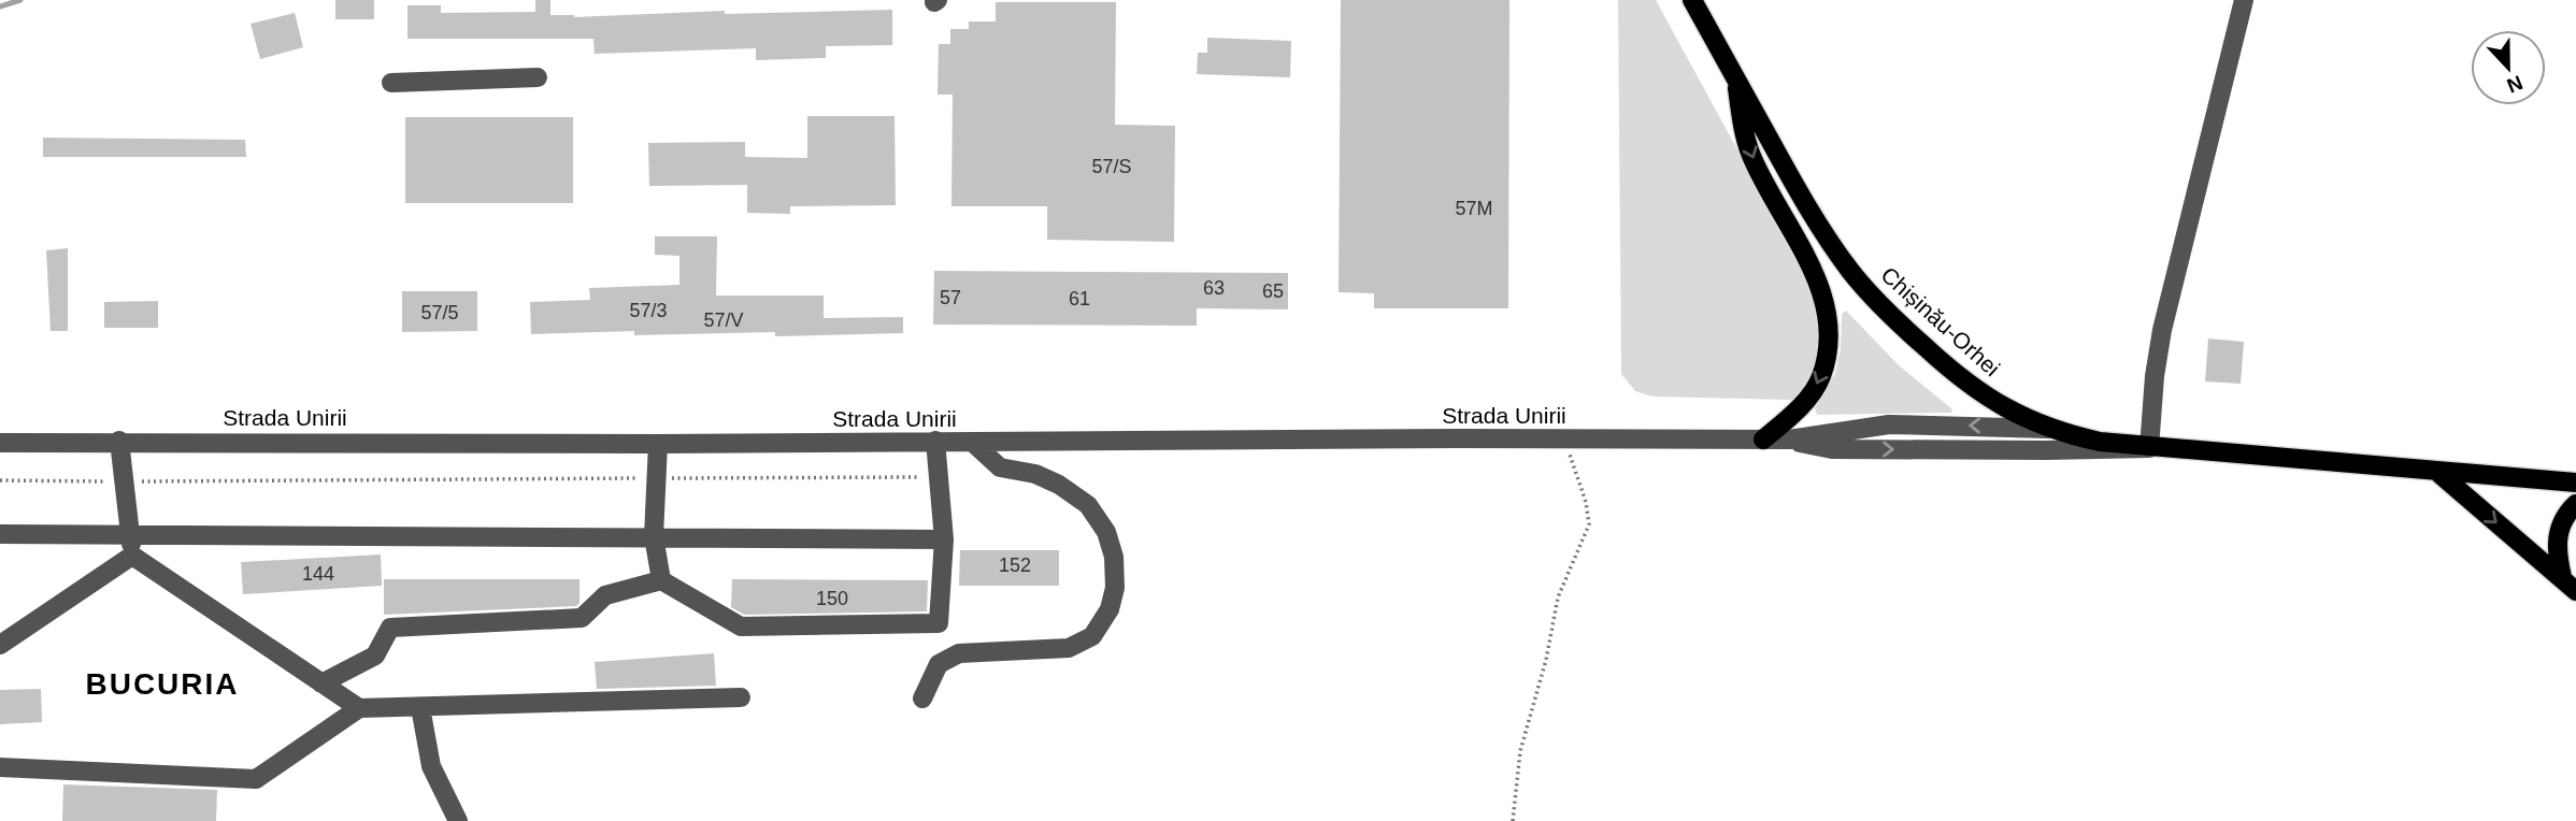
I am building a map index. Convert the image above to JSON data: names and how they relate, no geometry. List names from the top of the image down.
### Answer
{
  "streets": {
    "main road": ["Chișinău-Orhei"],
    "street": ["Strada Unirii"]
  },
  "crossings": [
    ["Chișinău-Orhei", "Strada Unirii"]
  ],
  "districts": ["BUCURIA"],
  "house_numbers": [
    "57/S",
    "57M",
    "63",
    "65",
    "57",
    "61",
    "57/3",
    "57/5",
    "57/V",
    "152",
    "144",
    "150"
  ],
  "north": "bottom"
}
